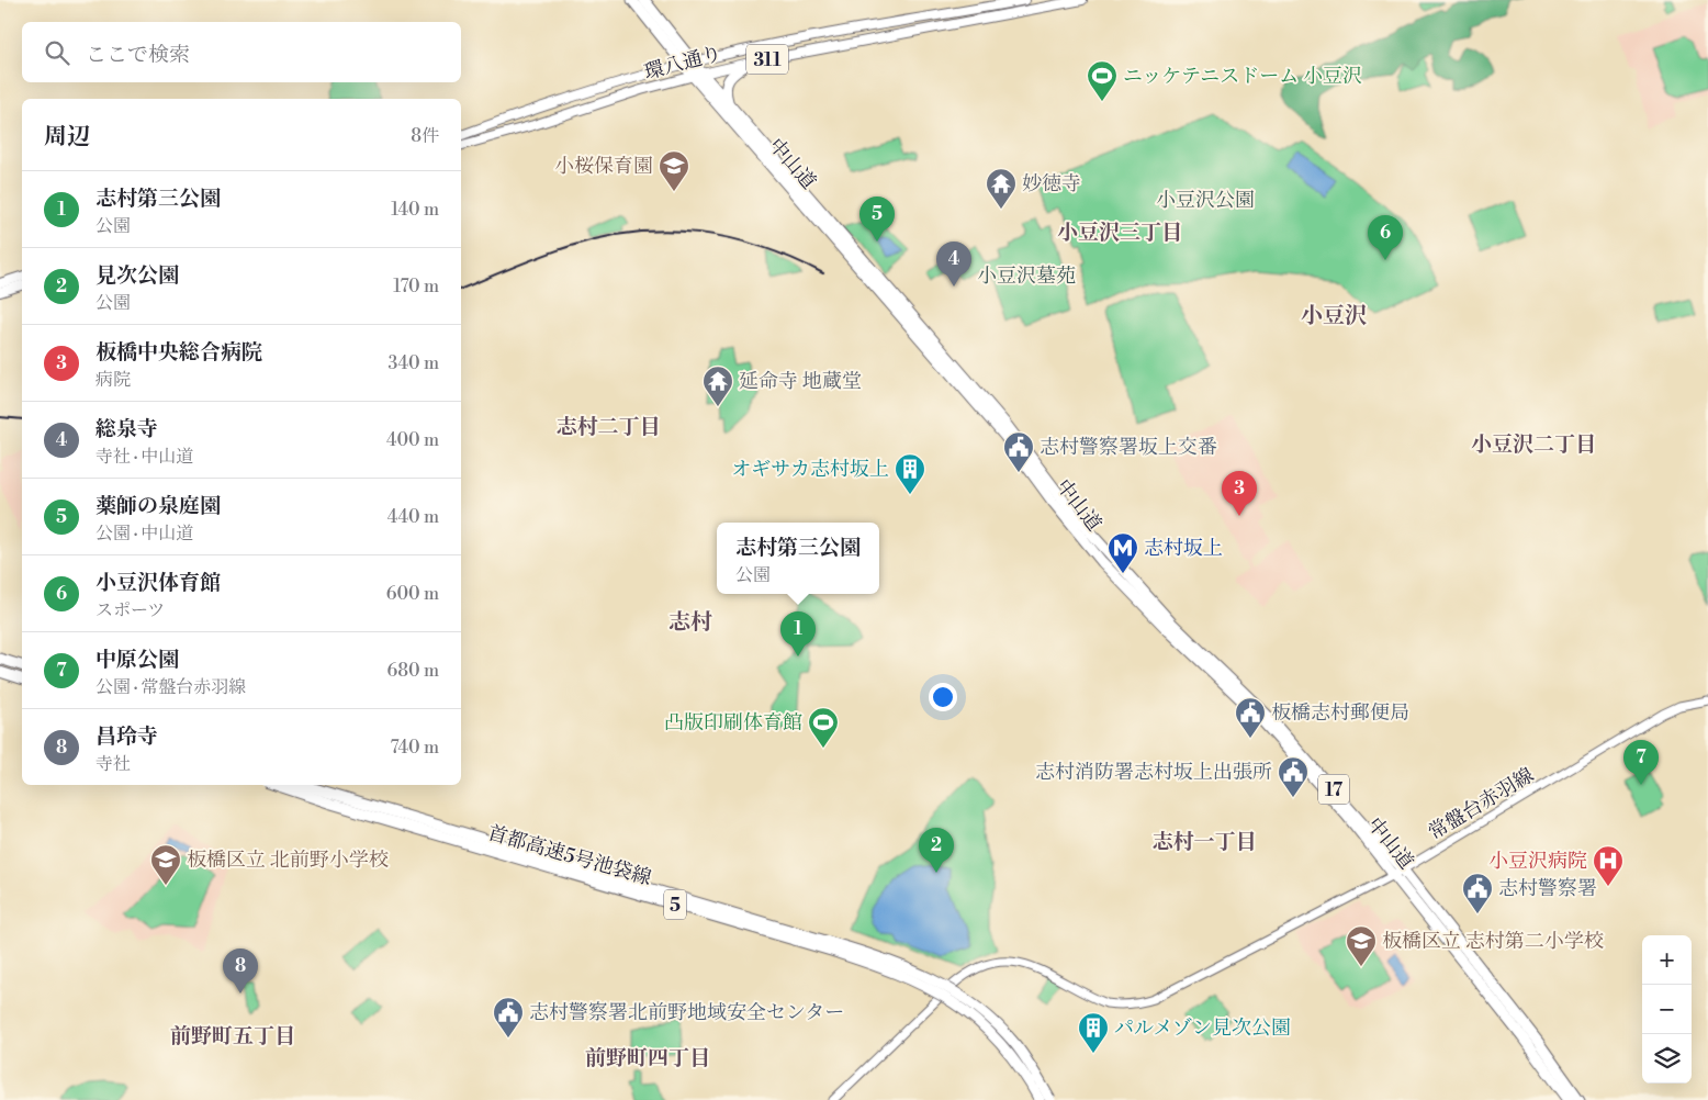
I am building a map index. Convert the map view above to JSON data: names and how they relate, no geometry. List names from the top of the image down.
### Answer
{
  "streets": {
    "highway": [
      "中山道",
      "17",
      "首都高速5号池袋線",
      "5"
    ],
    "main road": ["311", "環八通り", "常盤台赤羽線"]
  },
  "crossings": [
    ["環八通り", "中山道"],
    ["中山道", "常盤台赤羽線"]
  ],
  "districts": [
    "小豆沢三丁目",
    "小豆沢",
    "志村二丁目",
    "小豆沢二丁目",
    "志村",
    "志村一丁目",
    "前野町五丁目",
    "前野町四丁目"
  ],
  "parks": ["小豆沢公園", "小豆沢墓苑"],
  "places": {
    "sports": ["ニッケテニスドーム 小豆沢", "凸版印刷体育館"],
    "school or university": ["小桜保育園", "板橋区立 北前野小学校", "板橋区立 志村第二小学校"],
    "temple": ["妙徳寺", "延命寺 地蔵堂"],
    "public building": [
      "志村警察署坂上交番",
      "板橋志村郵便局",
      "志村消防署志村坂上出張所",
      "志村警察署",
      "志村警察署北前野地域安全センター"
    ],
    "building": ["オギサカ志村坂上", "パルメゾン見次公園"],
    "metro station": ["志村坂上"],
    "hospital": ["小豆沢病院"]
  },
  "page": {
    "search": "ここで検索",
    "heading": ["周辺", "8件"],
    "list": [
      {
        "mark": "1",
        "name": "志村第三公園",
        "note": "公園",
        "value": "140 m"
      },
      {
        "mark": "2",
        "name": "見次公園",
        "note": "公園",
        "value": "170 m"
      },
      {
        "mark": "3",
        "name": "板橋中央総合病院",
        "note": "病院",
        "value": "340 m"
      },
      {
        "mark": "4",
        "name": "総泉寺",
        "note": "寺社 · 中山道",
        "value": "400 m"
      },
      {
        "mark": "5",
        "name": "薬師の泉庭園",
        "note": "公園 · 中山道",
        "value": "440 m"
      },
      {
        "mark": "6",
        "name": "小豆沢体育館",
        "note": "スポーツ",
        "value": "600 m"
      },
      {
        "mark": "7",
        "name": "中原公園",
        "note": "公園 · 常盤台赤羽線",
        "value": "680 m"
      },
      {
        "mark": "8",
        "name": "昌玲寺",
        "note": "寺社",
        "value": "740 m"
      }
    ],
    "pins": [
      "5",
      "6",
      "4",
      "3",
      "1",
      "7",
      "2",
      "8"
    ],
    "popup": ["志村第三公園", "公園"],
    "map_buttons": ["+", "−"]
  }
}
